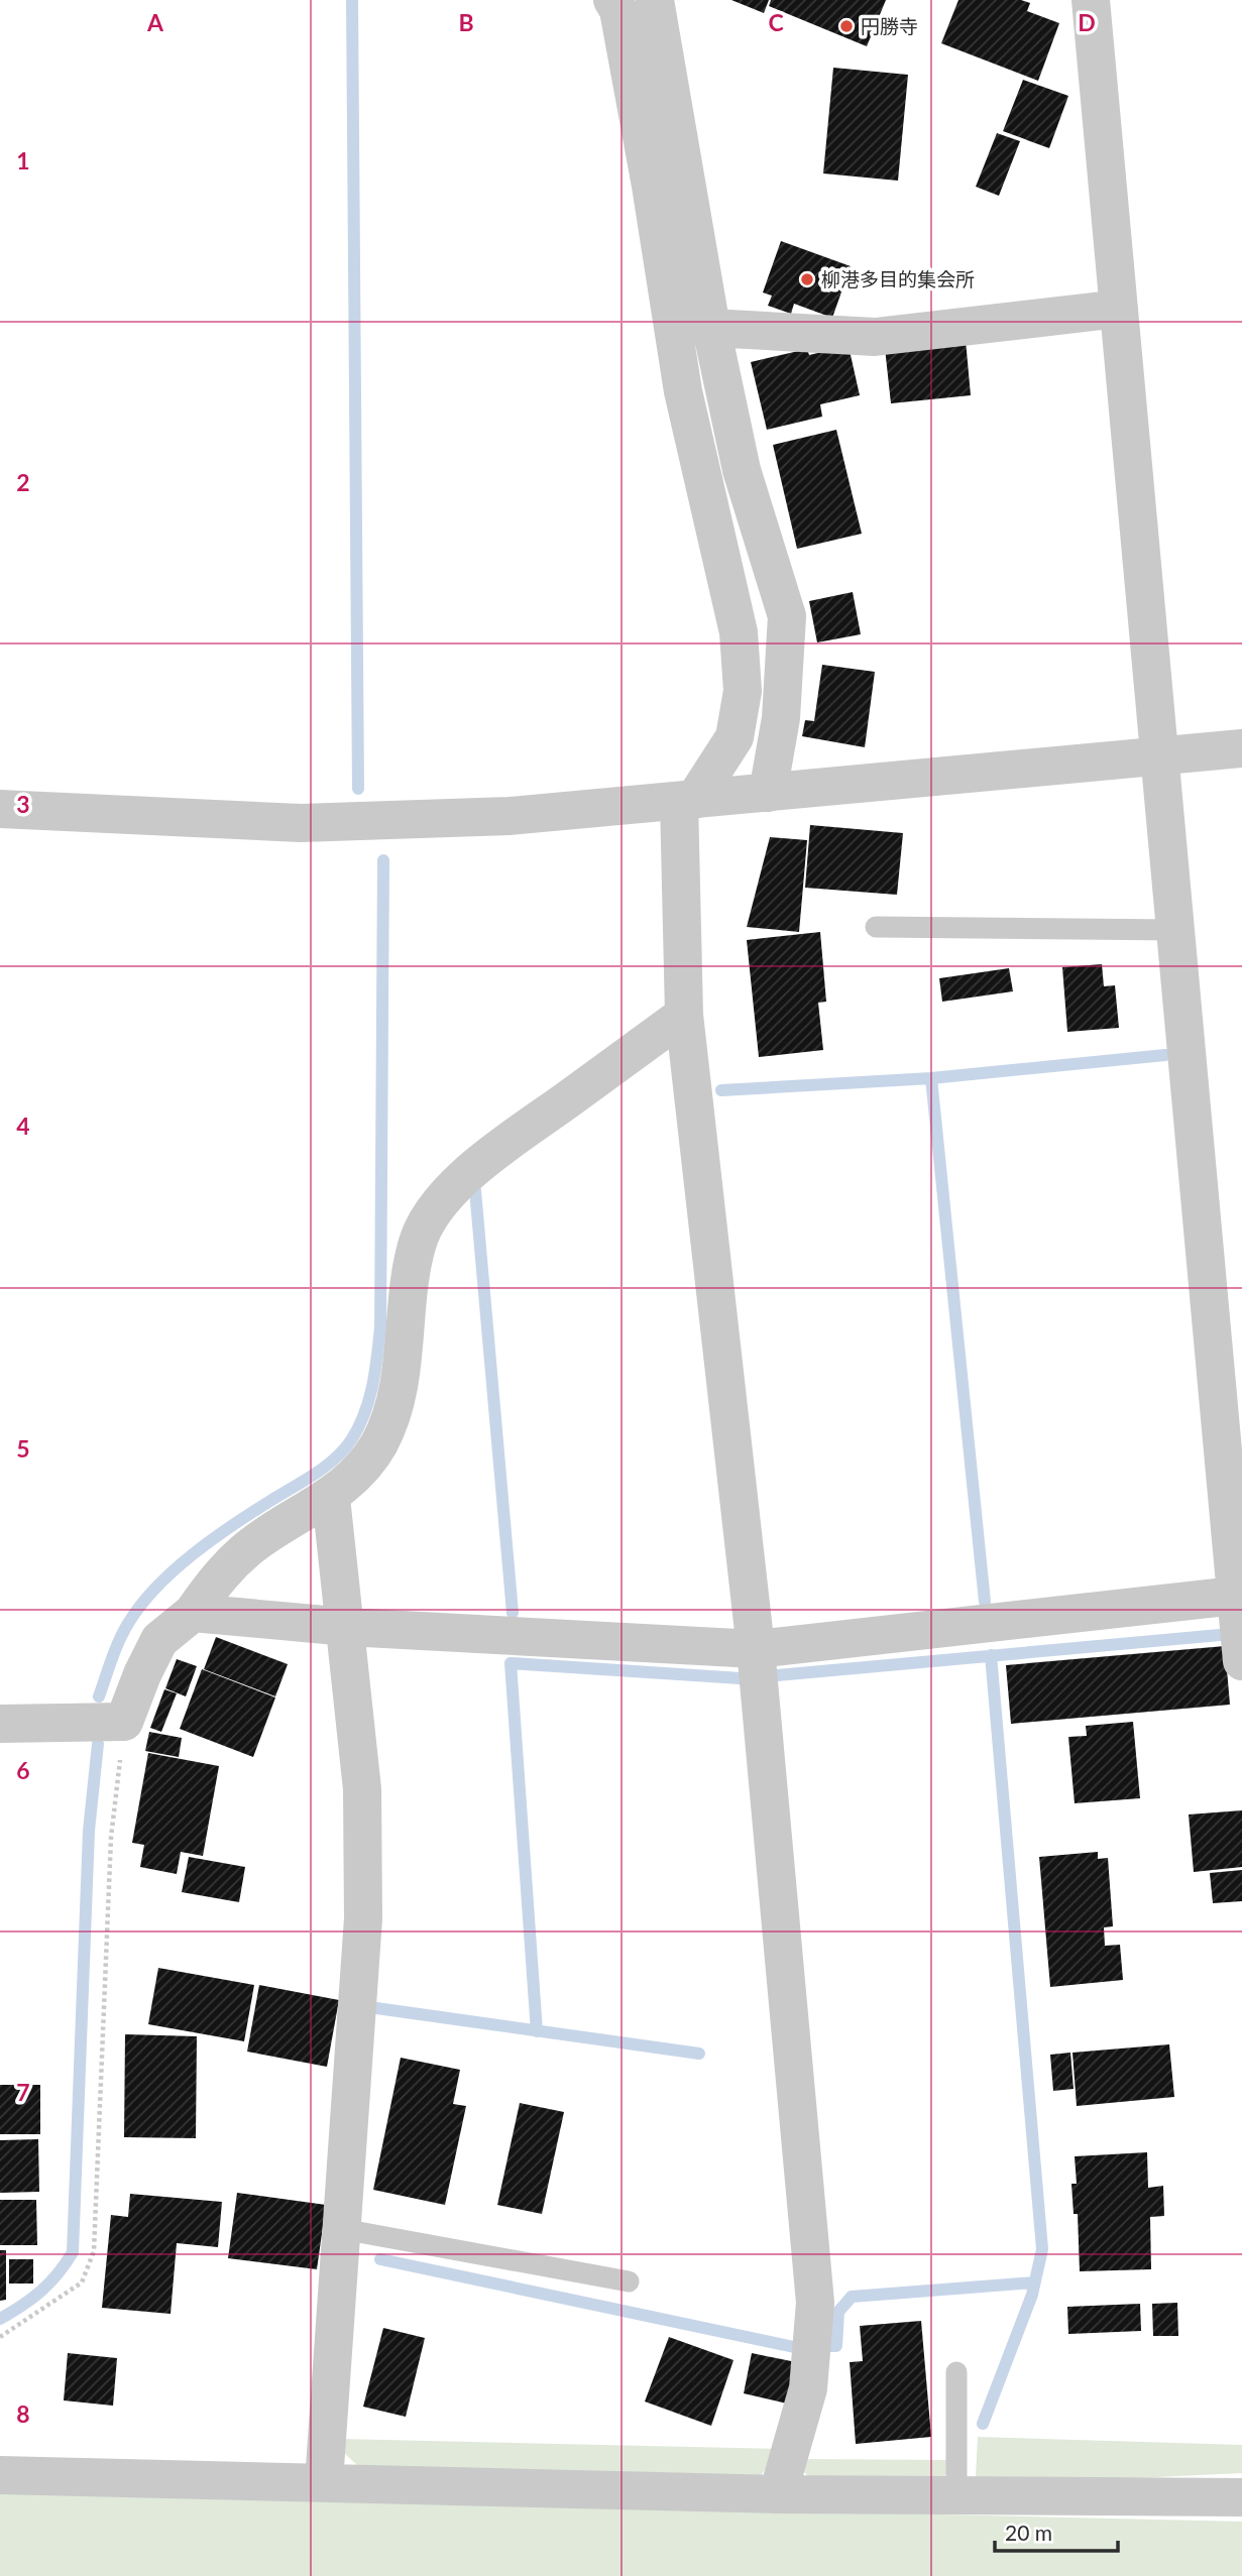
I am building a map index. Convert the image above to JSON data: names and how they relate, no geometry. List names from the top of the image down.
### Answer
{
  "places": ["円勝寺", "柳港多目的集会所"],
  "scale_bar": "20 m",
  "grid": {
    "columns": [
      "A",
      "B",
      "C",
      "D"
    ],
    "rows": [
      "1",
      "2",
      "3",
      "4",
      "5",
      "6",
      "7",
      "8"
    ]
  }
}
